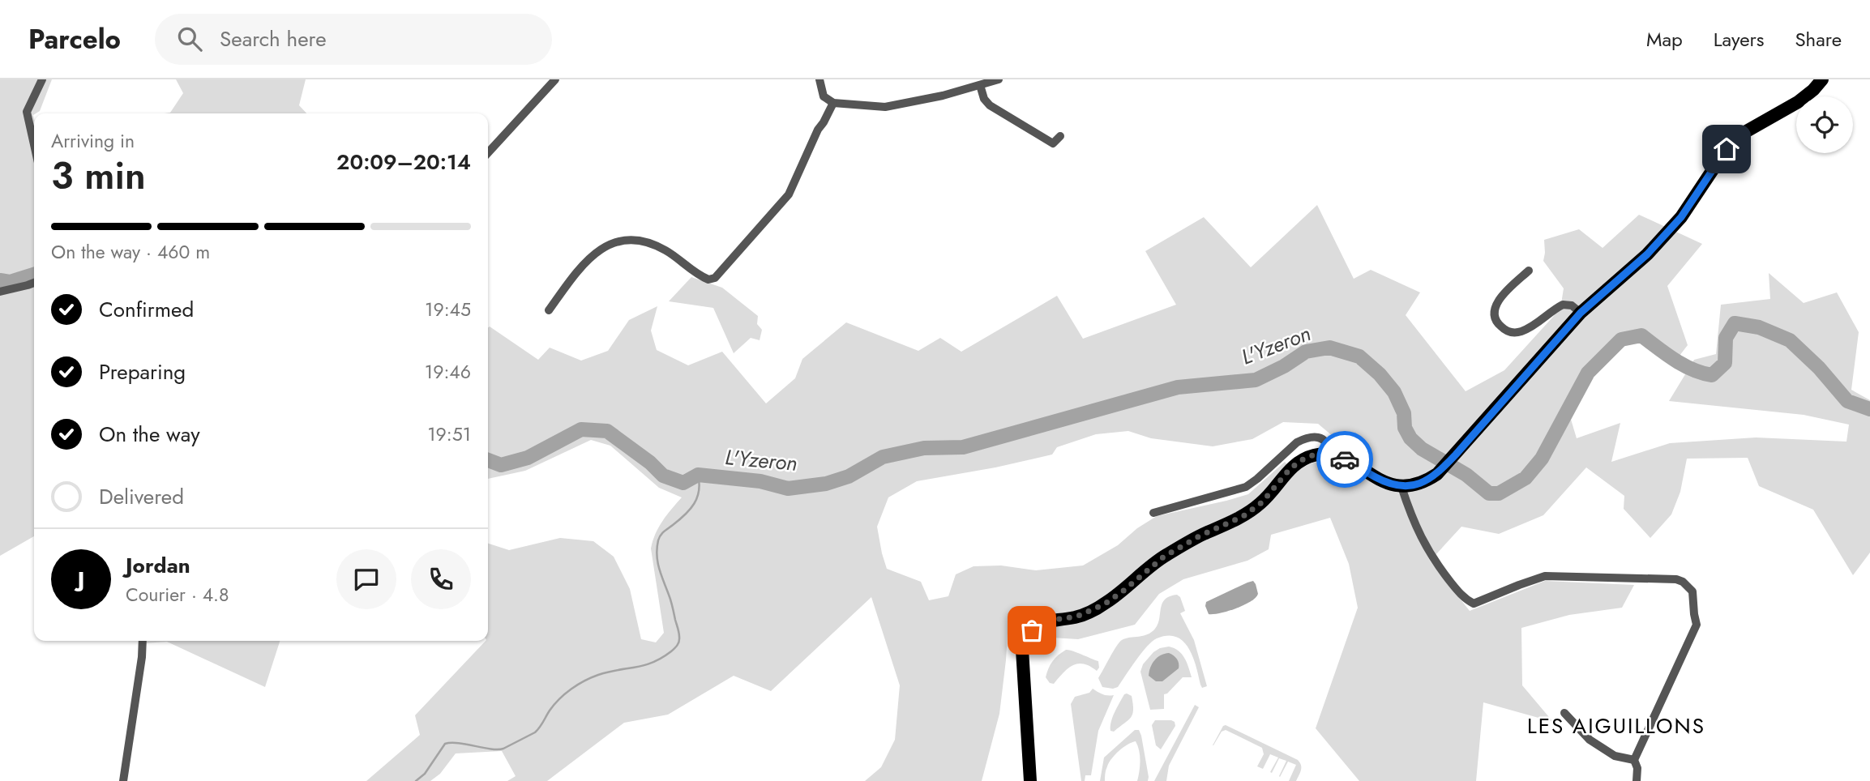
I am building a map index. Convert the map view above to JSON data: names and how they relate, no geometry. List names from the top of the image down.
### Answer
{
  "districts": ["LES AIGUILLONS"],
  "water": ["L'Yzeron"],
  "page": {
    "header": "Parcelo",
    "search": "Search here",
    "nav": ["Map", "Layers", "Share"],
    "heading": ["3 min", "Arriving in", "20:09–20:14"],
    "panel": ["Jordan", "Courier · 4.8"],
    "bar": "On the way · 460 m",
    "list": [
      ["Confirmed", "19:45"],
      ["Preparing", "19:46"],
      ["On the way", "19:51"],
      "Delivered"
    ],
    "round": "J"
  }
}
